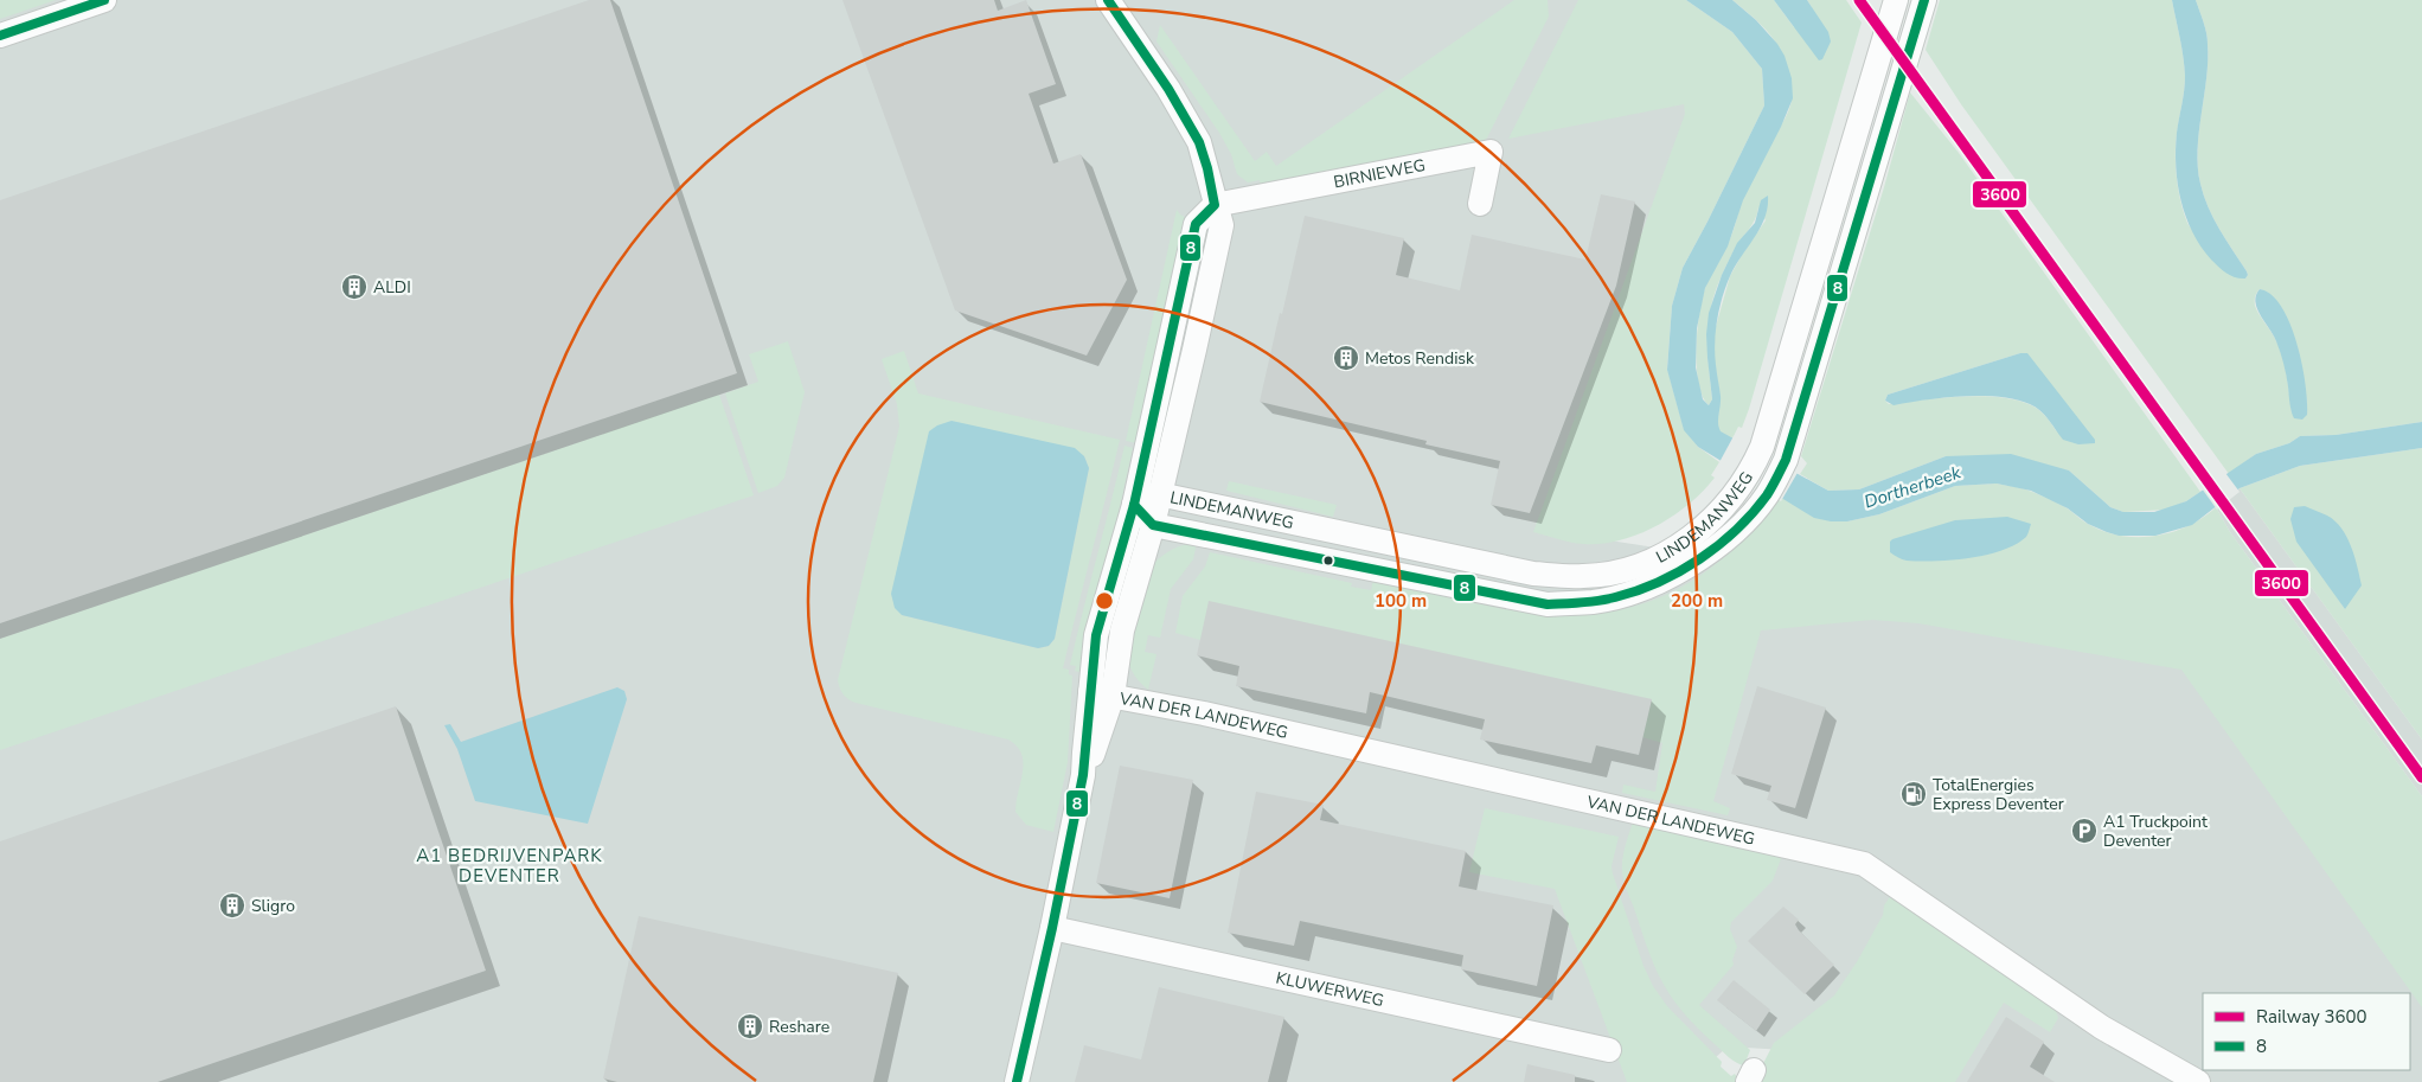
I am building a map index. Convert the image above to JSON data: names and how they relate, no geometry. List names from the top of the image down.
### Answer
{
  "streets": {
    "street": [
      "BIRNIEWEG",
      "LINDEMANWEG",
      "VAN DER LANDEWEG",
      "KLUWERWEG"
    ]
  },
  "districts": ["A1 BEDRIJVENPARK DEVENTER"],
  "water": ["Dortherbeek"],
  "places": {
    "building": [
      "ALDI",
      "Metos Rendisk",
      "Sligro",
      "Reshare"
    ],
    "fuel station": ["TotalEnergies Express Deventer"],
    "parking": ["A1 Truckpoint Deventer"]
  },
  "lines": ["rail line 3600", "transit line 8"],
  "legend": ["Railway 3600", "8"],
  "rings": ["100 m", "200 m"]
}
